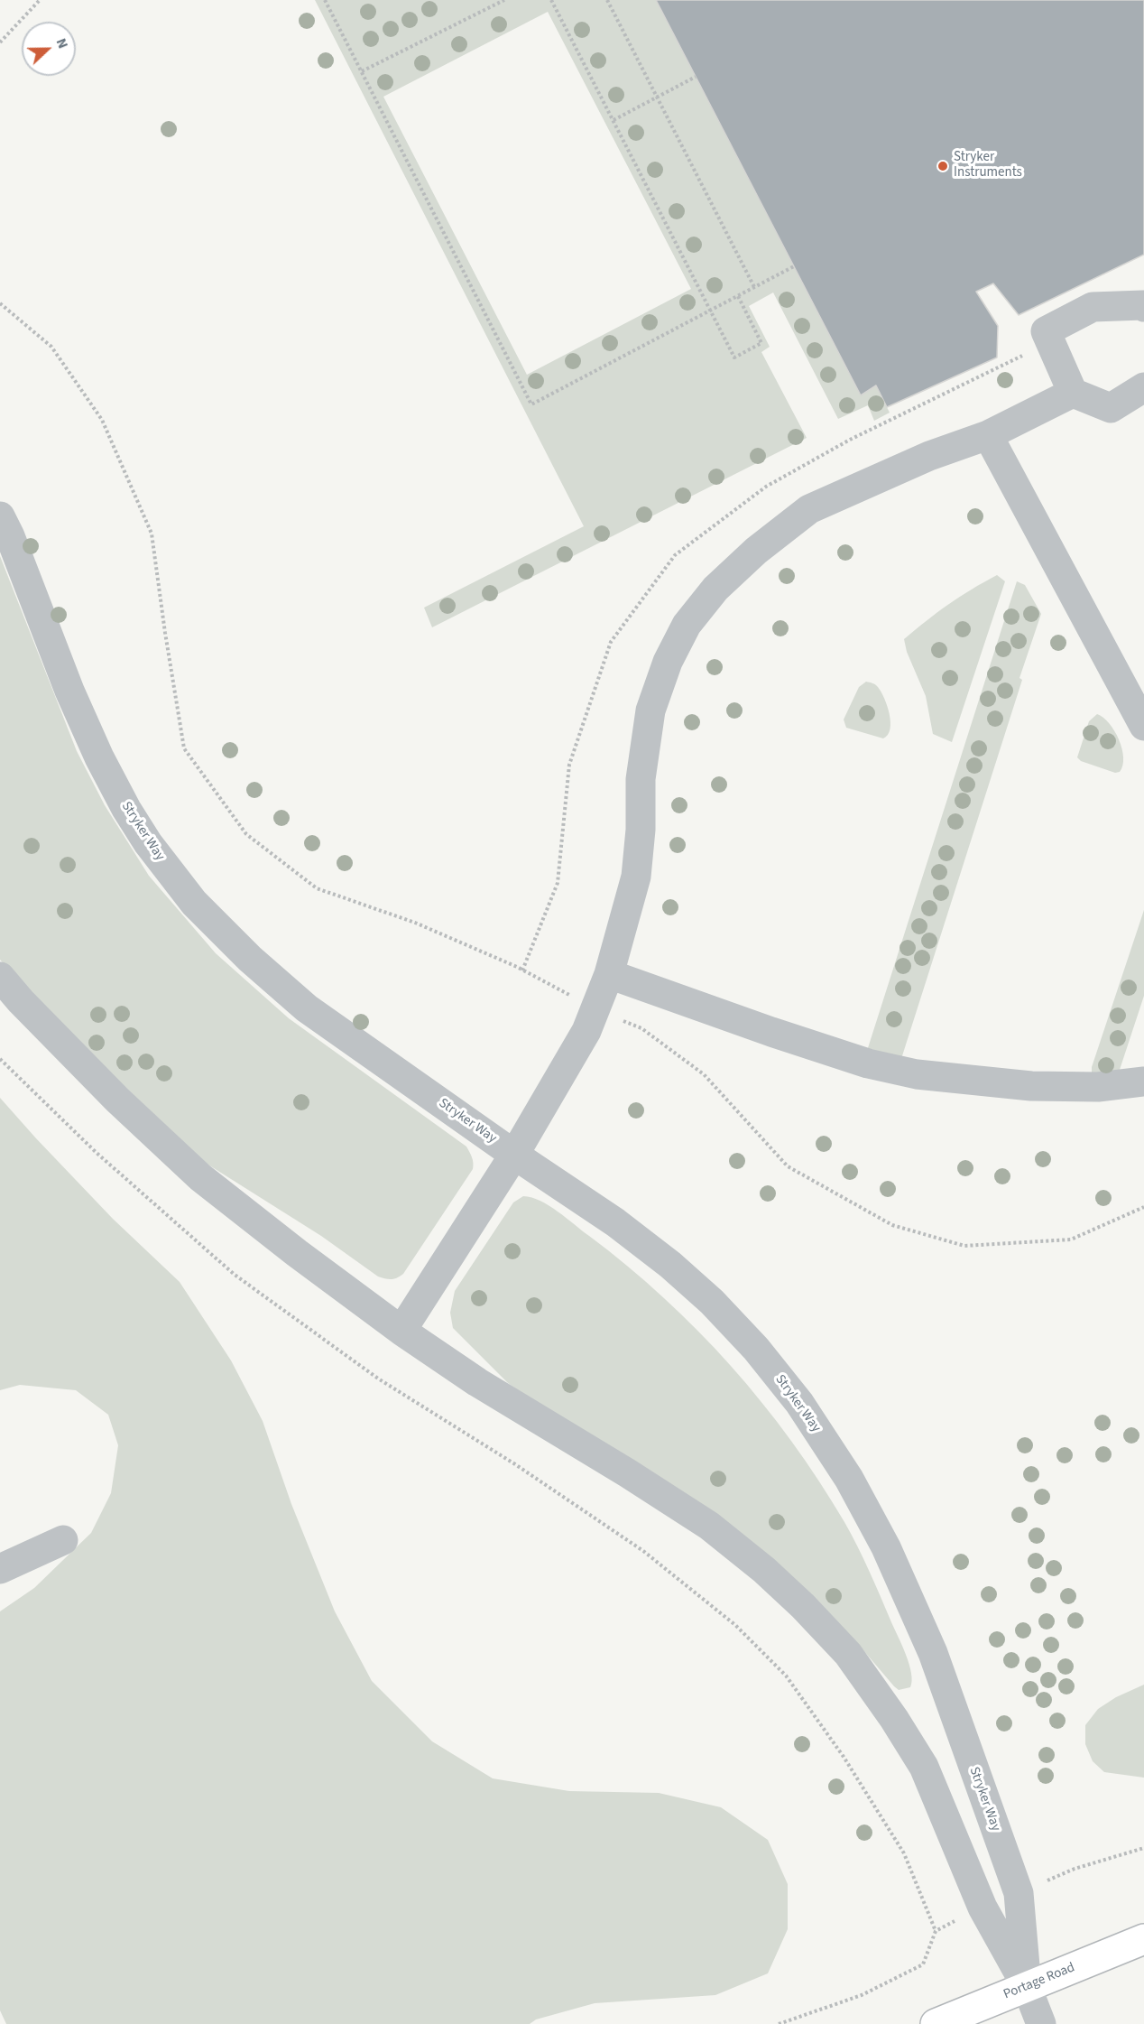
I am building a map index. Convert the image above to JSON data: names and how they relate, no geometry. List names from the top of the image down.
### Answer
{
  "streets": {
    "main road": ["Portage Road"],
    "street": ["Stryker Way"]
  },
  "crossings": [
    ["Stryker Way", "Portage Road"]
  ],
  "places": ["Stryker Instruments"],
  "north": "right"
}
